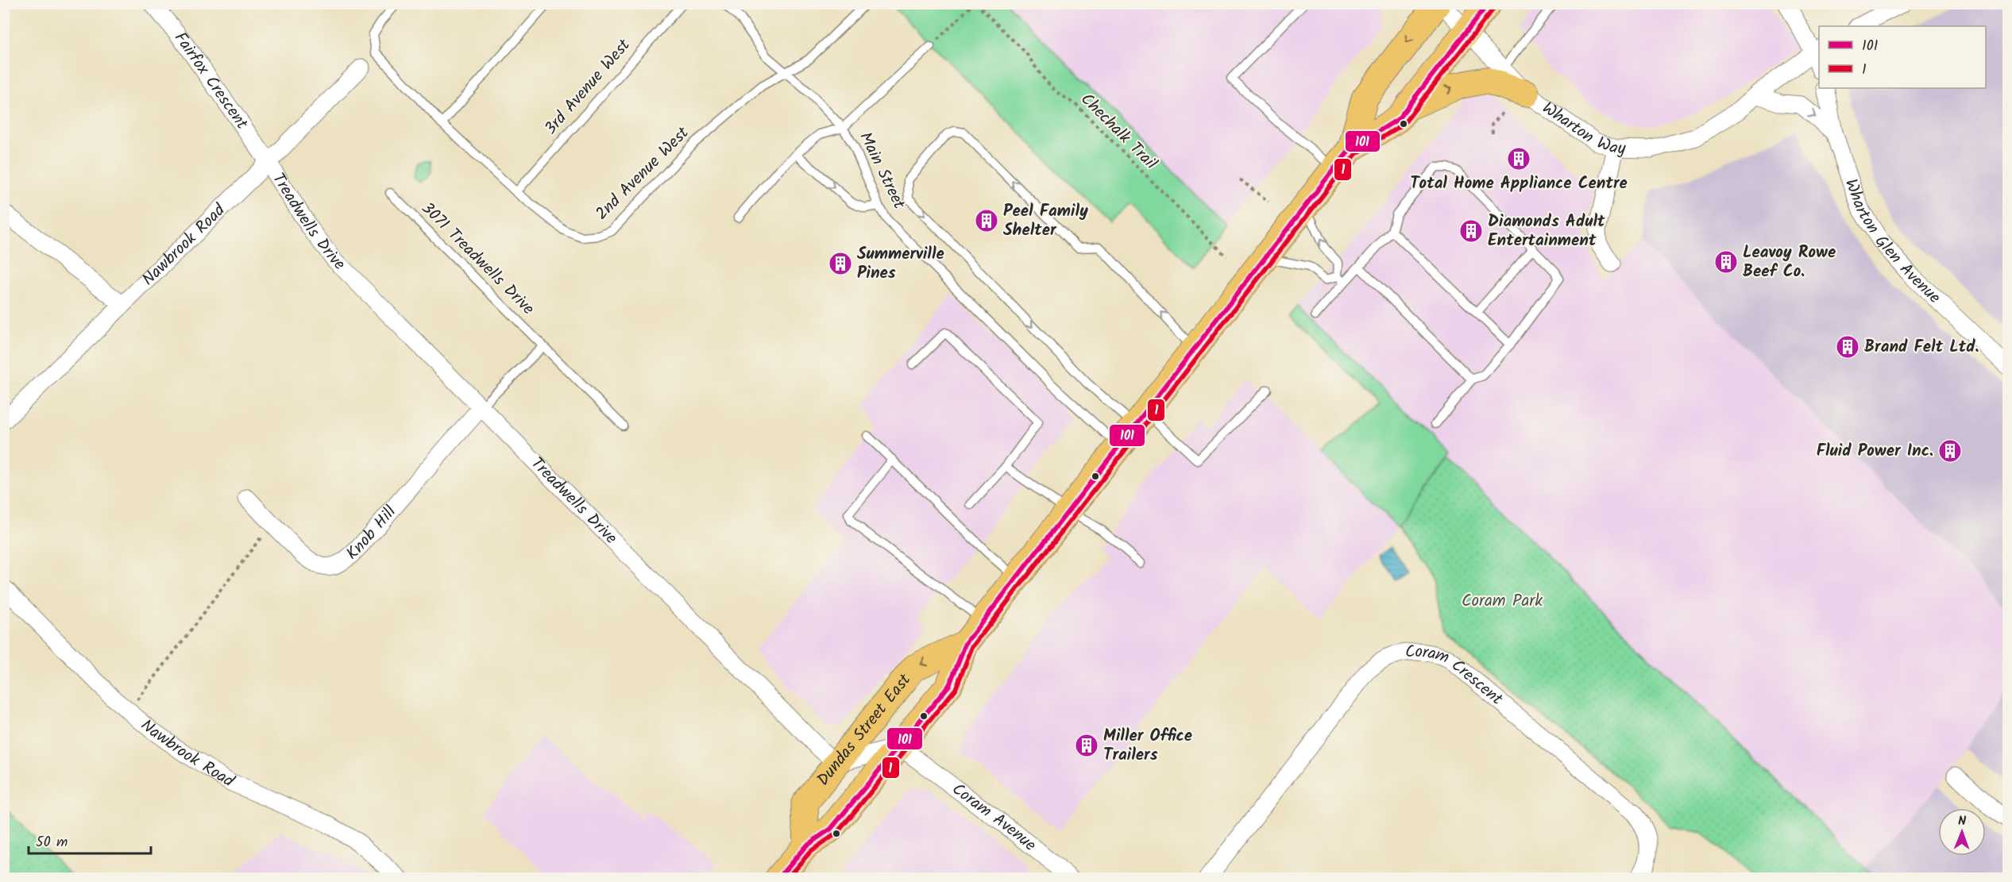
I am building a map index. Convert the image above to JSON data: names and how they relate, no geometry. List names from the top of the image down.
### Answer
{
  "streets": {
    "main road": ["Dundas Street East"],
    "street": [
      "Fairfox Crescent",
      "Wharton Way",
      "Treadwells Drive",
      "Wharton Glen Avenue",
      "Nawbrook Road",
      "Knob Hill",
      "Coram Crescent",
      "Coram Avenue"
    ],
    "lane": [
      "3rd Avenue West",
      "Main Street",
      "2nd Avenue West",
      "3071 Treadwells Drive"
    ],
    "path": ["Chechalk Trail"]
  },
  "crossings": [
    ["Fairfox Crescent", "Treadwells Drive"],
    ["Fairfox Crescent", "Nawbrook Road"],
    ["3rd Avenue West", "2nd Avenue West"],
    ["Wharton Way", "Dundas Street East"],
    ["Main Street", "2nd Avenue West"],
    ["Main Street", "Dundas Street East"],
    ["Treadwells Drive", "Nawbrook Road"],
    ["Treadwells Drive", "Knob Hill"],
    ["Treadwells Drive", "Dundas Street East"],
    ["Dundas Street East", "Coram Avenue"]
  ],
  "parks": ["Coram Park"],
  "places": {
    "building": [
      "Total Home Appliance Centre",
      "Peel Family Shelter",
      "Diamonds Adult Entertainment",
      "Leavoy Rowe Beef Co.",
      "Summerville Pines",
      "Brand Felt Ltd.",
      "Fluid Power Inc.",
      "Miller Office Trailers"
    ]
  },
  "lines": ["transit line 101", "transit line 1"],
  "legend": ["101", "1"],
  "scale_bar": "50 m",
  "north": "top"
}
